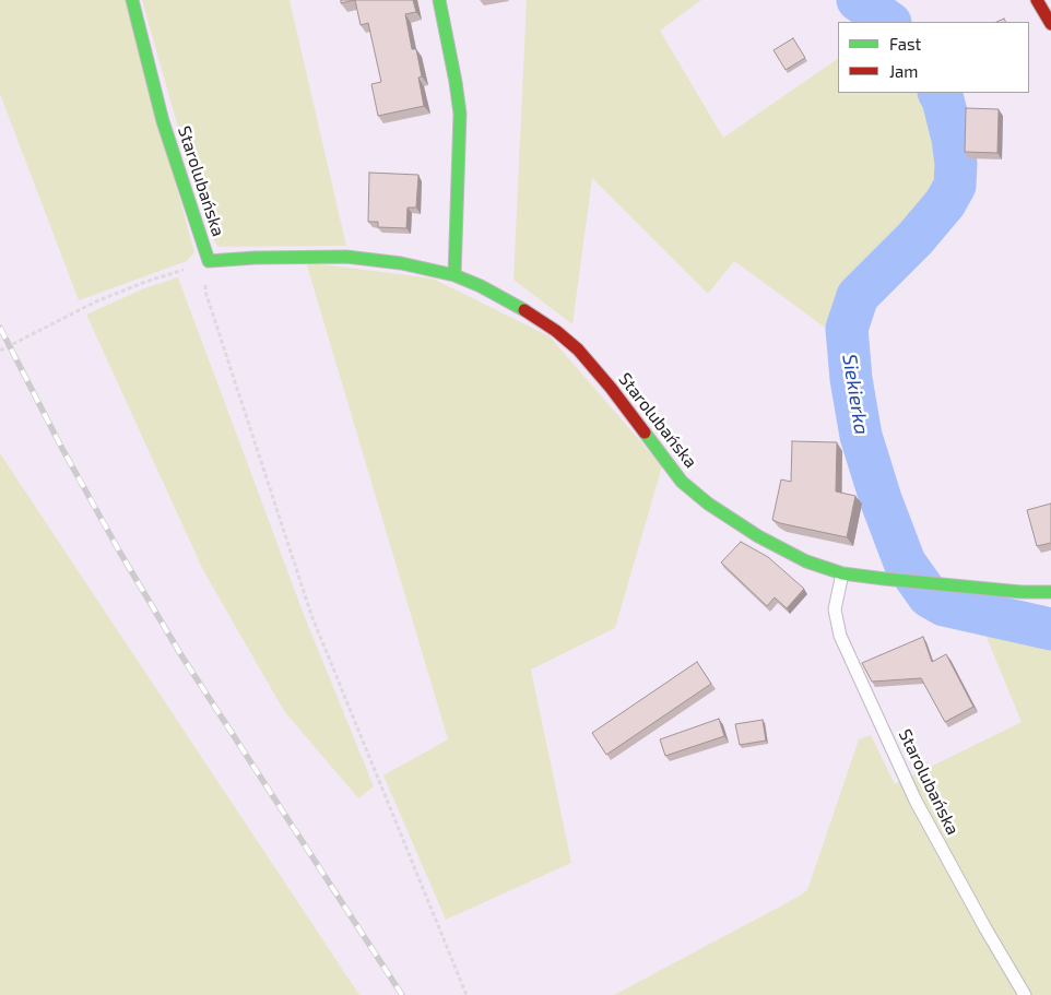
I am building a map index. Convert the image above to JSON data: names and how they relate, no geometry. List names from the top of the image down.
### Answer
{
  "streets": {
    "street": ["Starolubańska"]
  },
  "water": ["Siekierka"],
  "legend": ["Fast", "Jam"]
}
